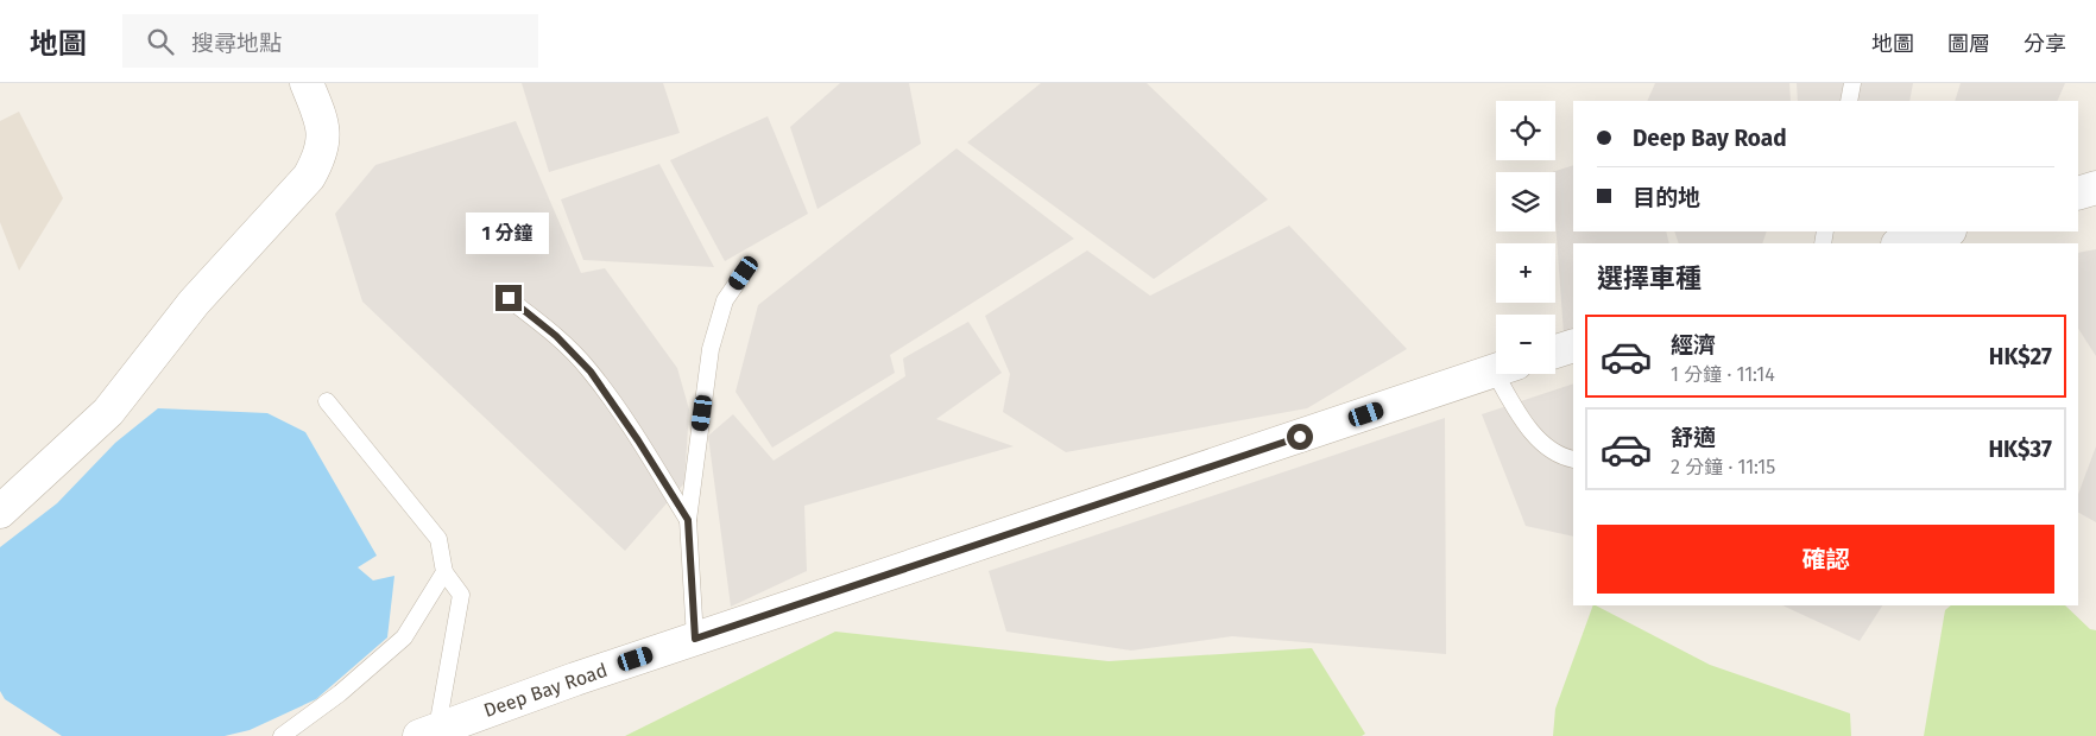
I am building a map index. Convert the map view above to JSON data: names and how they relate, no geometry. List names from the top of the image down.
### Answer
{
  "streets": {
    "street": ["Deep Bay Road"]
  },
  "page": {
    "header": "地圖",
    "search": "搜尋地點",
    "nav": ["地圖", "圖層", "分享"],
    "map_buttons": ["+", "−"],
    "banner": ["Deep Bay Road", "目的地"],
    "bubble": "1 分鐘",
    "heading": "選擇車種",
    "list": [
      {
        "name": "經濟",
        "note": "1 分鐘 · 11:14",
        "value": "HK$27"
      },
      {
        "name": "舒適",
        "note": "2 分鐘 · 11:15",
        "value": "HK$37"
      }
    ],
    "buttons": "確認"
  }
}
